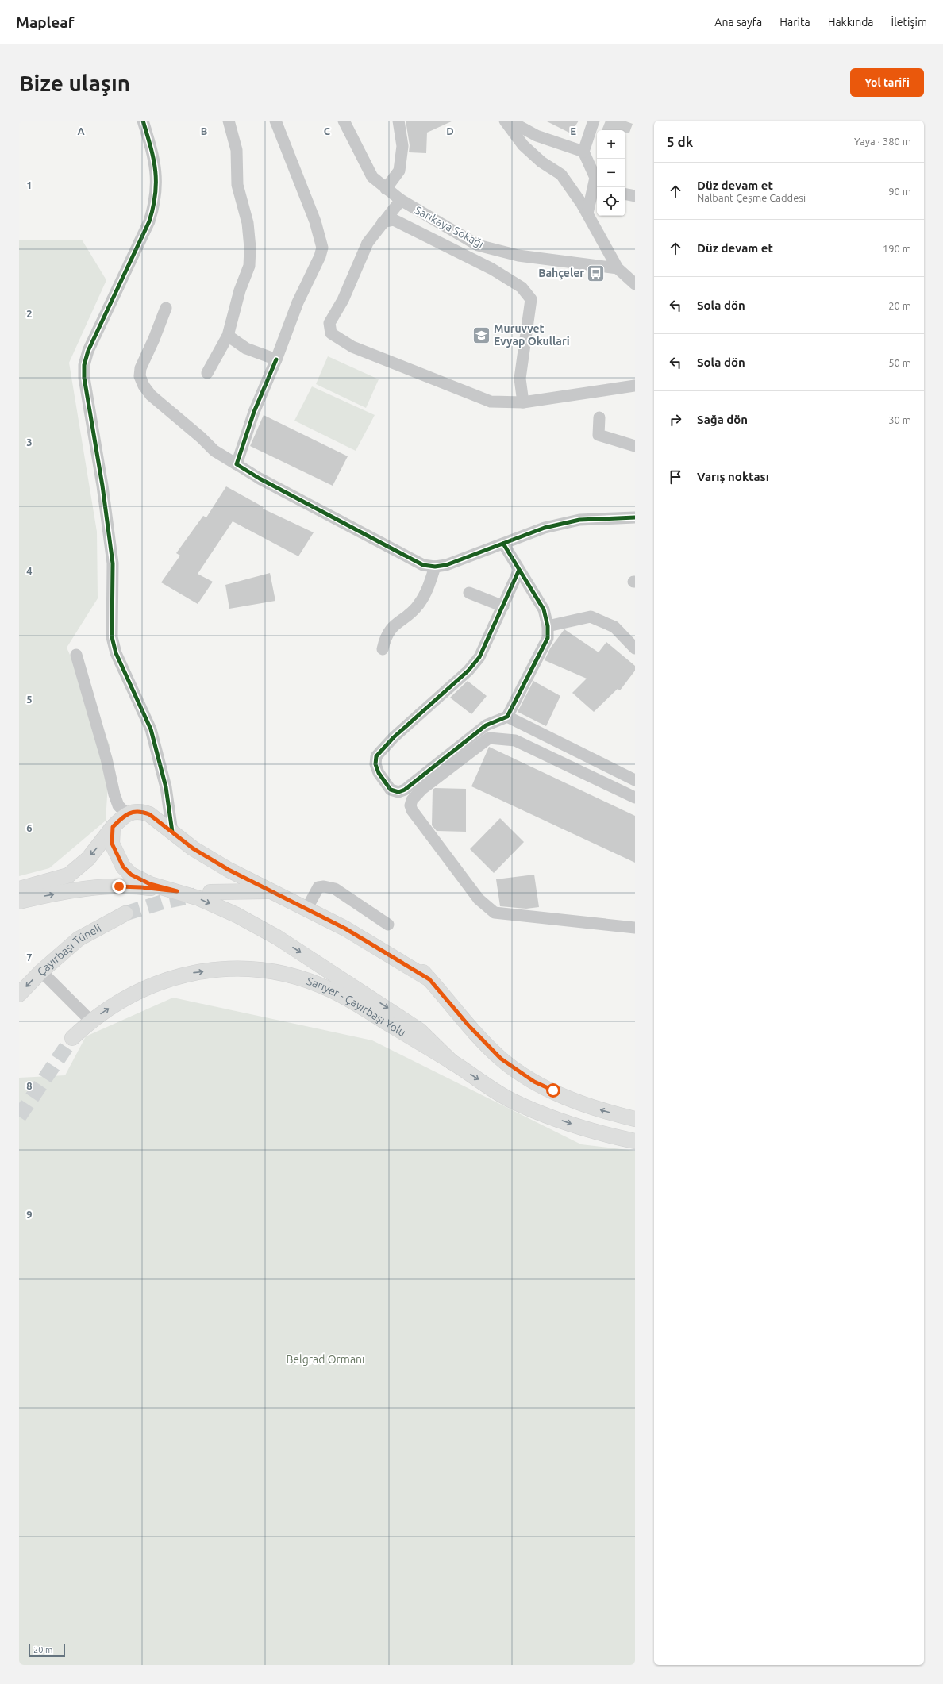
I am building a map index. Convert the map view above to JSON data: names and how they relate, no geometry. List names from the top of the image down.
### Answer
{
  "streets": {
    "main road": ["Çayırbaşı Tüneli", "Sarıyer - Çayırbaşı Yolu"],
    "street": ["Sarıkaya Sokağı"]
  },
  "parks": ["Belgrad Ormanı"],
  "places": {
    "bus stop": ["Bahçeler"],
    "school or university": ["Muruvvet Evyap Okullari"]
  },
  "scale_bar": "20 m",
  "page": {
    "header": "Mapleaf",
    "nav": [
      "Ana sayfa",
      "Harita",
      "Hakkında",
      "İletişim"
    ],
    "buttons": "Yol tarifi",
    "title": "Bize ulaşın",
    "heading": ["5 dk", "Yaya · 380 m"],
    "map_buttons": ["+", "−"],
    "list": [
      ["Düz devam et", "Nalbant Çeşme Caddesi", "90 m"],
      ["Düz devam et", "190 m"],
      ["Sola dön", "20 m"],
      ["Sola dön", "50 m"],
      ["Sağa dön", "30 m"],
      "Varış noktası"
    ],
    "scale": "20 m"
  },
  "grid": {
    "columns": [
      "A",
      "B",
      "C",
      "D",
      "E"
    ],
    "rows": [
      "1",
      "2",
      "3",
      "4",
      "5",
      "6",
      "7",
      "8",
      "9"
    ]
  }
}
